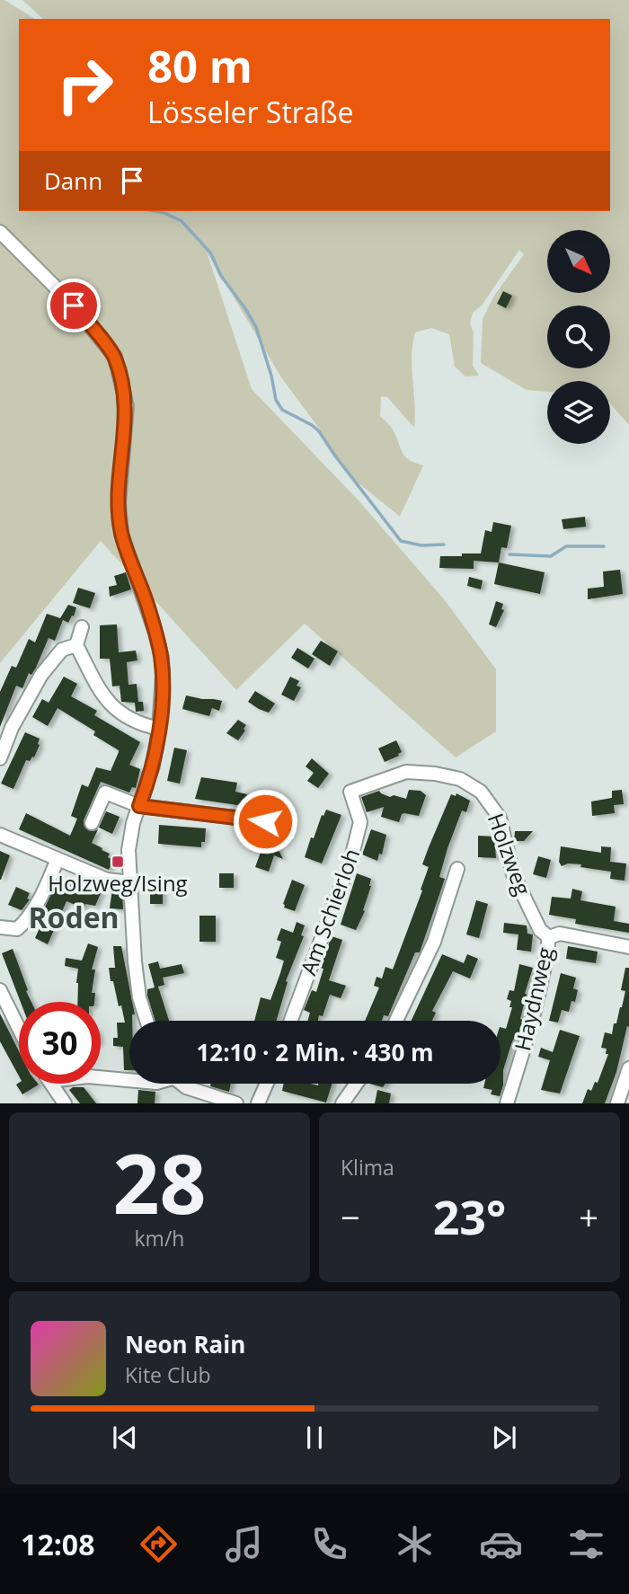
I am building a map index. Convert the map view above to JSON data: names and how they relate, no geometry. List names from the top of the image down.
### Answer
{
  "streets": {
    "street": ["Holzweg", "Am Schierloh", "Haydnweg"]
  },
  "crossings": [
    ["Holzweg", "Am Schierloh"],
    ["Holzweg", "Haydnweg"]
  ],
  "districts": ["Roden"],
  "places": {
    "transit": ["Holzweg/Ising"]
  },
  "north": "bottom right",
  "page": {
    "turn": ["80 m", "Lösseler Straße"],
    "then": "Dann",
    "limit": "30",
    "trip": "12:10 · 2 Min. · 430 m",
    "tile": [
      ["28", "km/h"],
      "Klima"
    ],
    "heat": ["−", "23°", "+"],
    "song": ["Neon Rain", "Kite Club"],
    "tabs": "12:08"
  }
}
